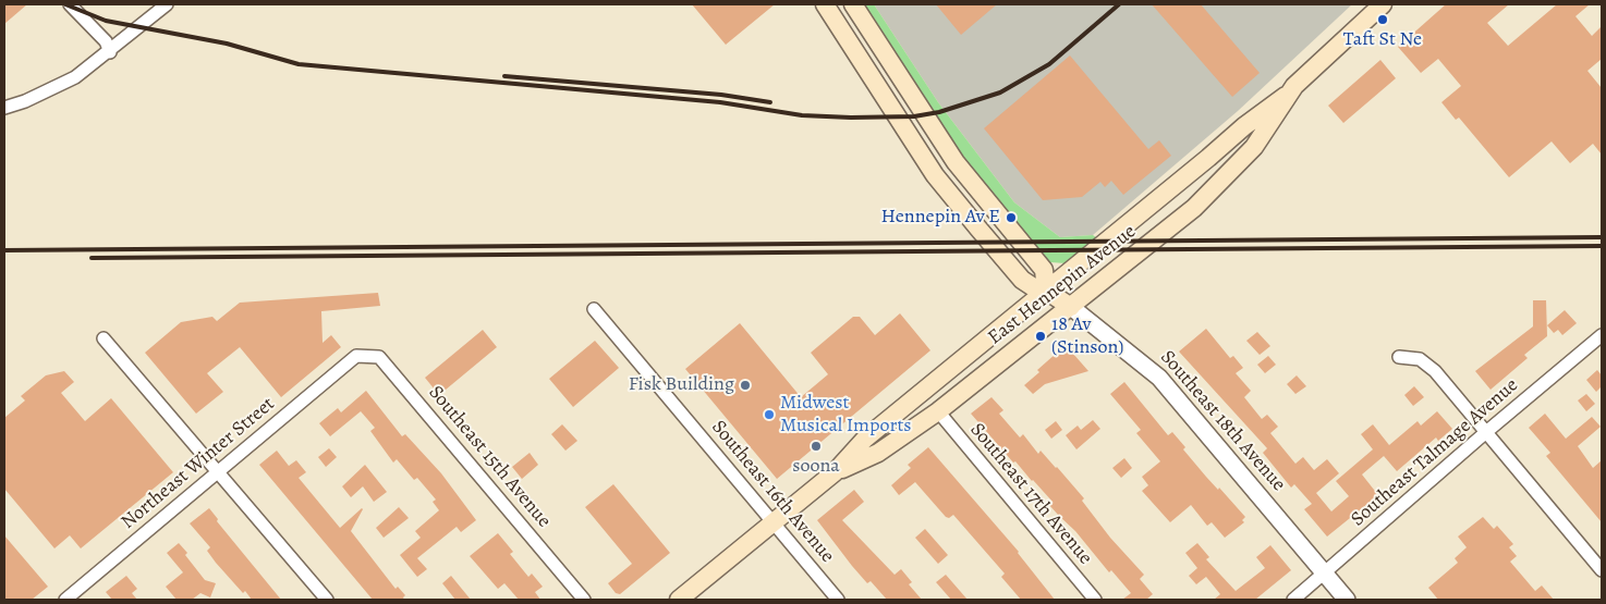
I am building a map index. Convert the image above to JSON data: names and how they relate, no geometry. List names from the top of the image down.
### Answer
{
  "streets": {
    "main road": ["East Hennepin Avenue", "Southeast 18th Avenue"],
    "street": [
      "Southeast Talmage Avenue",
      "Southeast 15th Avenue",
      "Northeast Winter Street",
      "Southeast 16th Avenue",
      "Southeast 17th Avenue"
    ]
  },
  "crossings": [
    ["East Hennepin Avenue", "Southeast 18th Avenue"],
    ["East Hennepin Avenue", "Southeast 16th Avenue"],
    ["East Hennepin Avenue", "Southeast 17th Avenue"],
    ["Southeast 18th Avenue", "Southeast Talmage Avenue"],
    ["Southeast 15th Avenue", "Northeast Winter Street"]
  ],
  "places": [
    "Taft St Ne",
    "Hennepin Av E",
    "18 Av (Stinson)",
    "Fisk Building",
    "Midwest Musical Imports",
    "soona"
  ]
}
